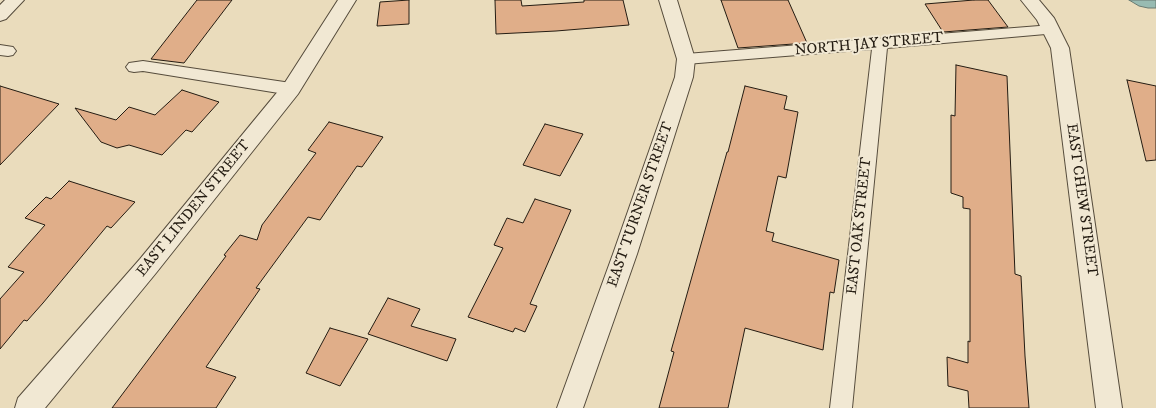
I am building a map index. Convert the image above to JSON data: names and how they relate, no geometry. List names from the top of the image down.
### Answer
{
  "streets": {
    "street": ["EAST CHEW STREET", "EAST TURNER STREET", "EAST LINDEN STREET"],
    "lane": ["NORTH JAY STREET", "EAST OAK STREET"]
  },
  "crossings": [
    ["NORTH JAY STREET", "EAST CHEW STREET"],
    ["NORTH JAY STREET", "EAST TURNER STREET"],
    ["NORTH JAY STREET", "EAST OAK STREET"]
  ]
}
